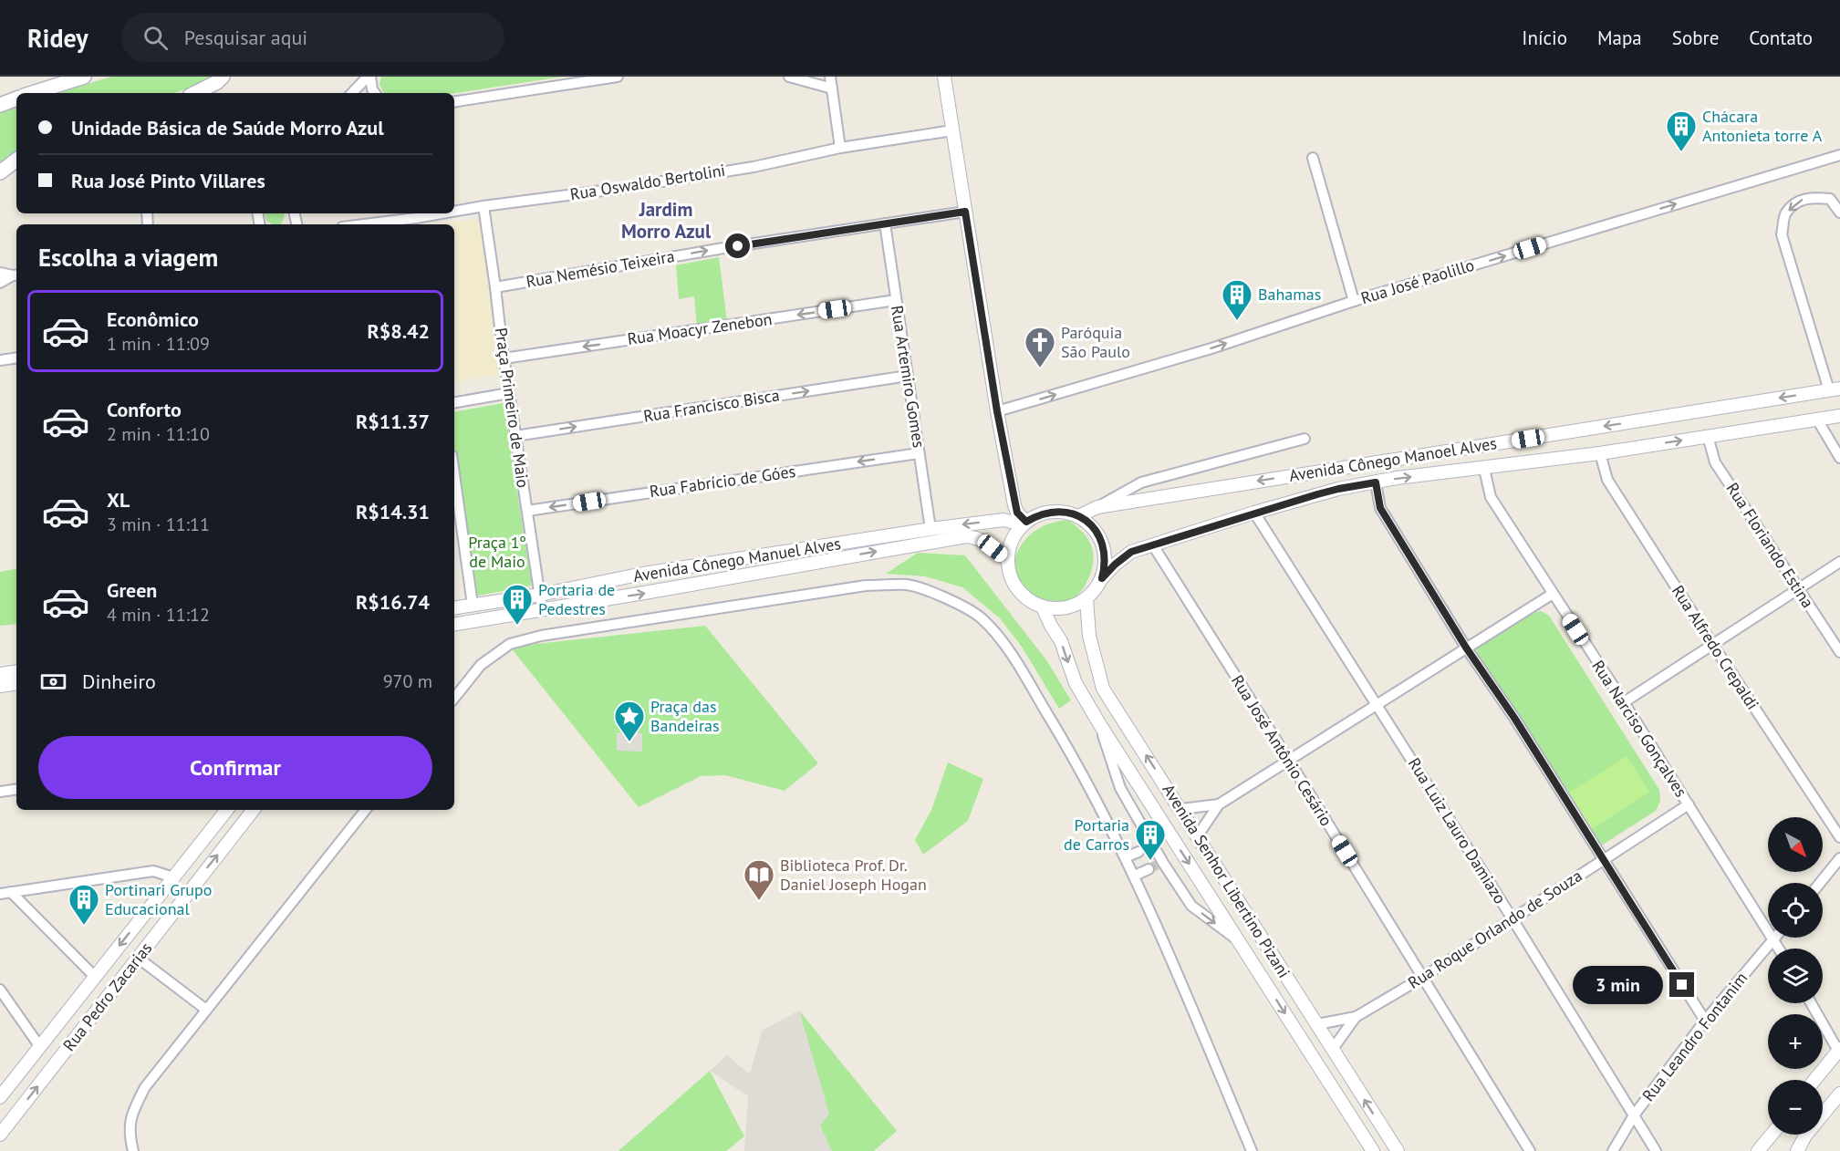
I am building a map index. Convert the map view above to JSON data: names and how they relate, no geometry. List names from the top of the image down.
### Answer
{
  "streets": {
    "street": [
      "Rua Oswaldo Bertolini",
      "Rua Nemésio Teixeira",
      "Rua José Paolillo",
      "Rua Moacyr Zenebon",
      "Rua Artemiro Gomes",
      "Rua Francisco Bisca",
      "Praça Primeiro de Maio",
      "Avenida Cônego Manoel Alves",
      "Rua Fabrício de Góes",
      "Rua Floriando Estina",
      "Avenida Cônego Manuel Alves",
      "Rua Alfredo Crepaldi",
      "Rua Narciso Gonçalves",
      "Rua José Antônio Cesário",
      "Rua Luiz Lauro Damiazo",
      "Avenida Senhor Libertino Pizani",
      "Rua Roque Orlando de Souza",
      "Rua Pedro Zacarias",
      "Rua Leandro Fontanim"
    ]
  },
  "crossings": [
    ["Rua Oswaldo Bertolini", "Praça Primeiro de Maio"],
    ["Rua Nemésio Teixeira", "Rua Artemiro Gomes"],
    ["Rua Nemésio Teixeira", "Praça Primeiro de Maio"],
    ["Rua Moacyr Zenebon", "Rua Artemiro Gomes"],
    ["Rua Moacyr Zenebon", "Praça Primeiro de Maio"],
    ["Rua Artemiro Gomes", "Rua Francisco Bisca"],
    ["Rua Artemiro Gomes", "Rua Fabrício de Góes"],
    ["Rua Artemiro Gomes", "Avenida Cônego Manuel Alves"],
    ["Rua Francisco Bisca", "Praça Primeiro de Maio"],
    ["Praça Primeiro de Maio", "Rua Fabrício de Góes"],
    ["Praça Primeiro de Maio", "Avenida Cônego Manuel Alves"],
    ["Avenida Cônego Manoel Alves", "Rua Floriando Estina"],
    ["Avenida Cônego Manoel Alves", "Avenida Cônego Manuel Alves"],
    ["Avenida Cônego Manoel Alves", "Rua Alfredo Crepaldi"],
    ["Avenida Cônego Manoel Alves", "Rua Narciso Gonçalves"],
    ["Avenida Cônego Manoel Alves", "Rua José Antônio Cesário"],
    ["Avenida Cônego Manoel Alves", "Rua Luiz Lauro Damiazo"],
    ["Avenida Cônego Manoel Alves", "Avenida Senhor Libertino Pizani"],
    ["Avenida Cônego Manuel Alves", "Avenida Senhor Libertino Pizani"],
    ["Rua Narciso Gonçalves", "Rua Roque Orlando de Souza"],
    ["Rua Narciso Gonçalves", "Rua Leandro Fontanim"],
    ["Rua José Antônio Cesário", "Rua Roque Orlando de Souza"],
    ["Rua Luiz Lauro Damiazo", "Rua Roque Orlando de Souza"],
    ["Rua Luiz Lauro Damiazo", "Rua Leandro Fontanim"],
    ["Avenida Senhor Libertino Pizani", "Rua Roque Orlando de Souza"]
  ],
  "one_way": [
    "Rua Nemésio Teixeira",
    "Rua José Paolillo",
    "Rua Moacyr Zenebon",
    "Rua Francisco Bisca",
    "Rua Fabrício de Góes"
  ],
  "districts": ["Jardim Morro Azul"],
  "parks": ["Praça 1º de Maio"],
  "places": {
    "building": [
      "Chácara Antonieta torre A",
      "Bahamas",
      "Portaria de Pedestres",
      "Portaria de Carros",
      "Portinari Grupo Educacional"
    ],
    "church": ["Paróquia São Paulo"],
    "place": ["Praça das Bandeiras"],
    "library": ["Biblioteca Prof. Dr. Daniel Joseph Hogan"]
  },
  "north": "bottom right",
  "page": {
    "header": "Ridey",
    "search": "Pesquisar aqui",
    "nav": [
      "Início",
      "Mapa",
      "Sobre",
      "Contato"
    ],
    "banner": ["Unidade Básica de Saúde Morro Azul", "Rua José Pinto Villares"],
    "heading": "Escolha a viagem",
    "list": [
      {
        "name": "Econômico",
        "note": "1 min · 11:09",
        "value": "R$8.42"
      },
      {
        "name": "Conforto",
        "note": "2 min · 11:10",
        "value": "R$11.37"
      },
      {
        "name": "XL",
        "note": "3 min · 11:11",
        "value": "R$14.31"
      },
      {
        "name": "Green",
        "note": "4 min · 11:12",
        "value": "R$16.74"
      }
    ],
    "pay": ["Dinheiro", "970 m"],
    "buttons": "Confirmar",
    "map_buttons": ["+", "−"],
    "bubble": "3 min"
  }
}
